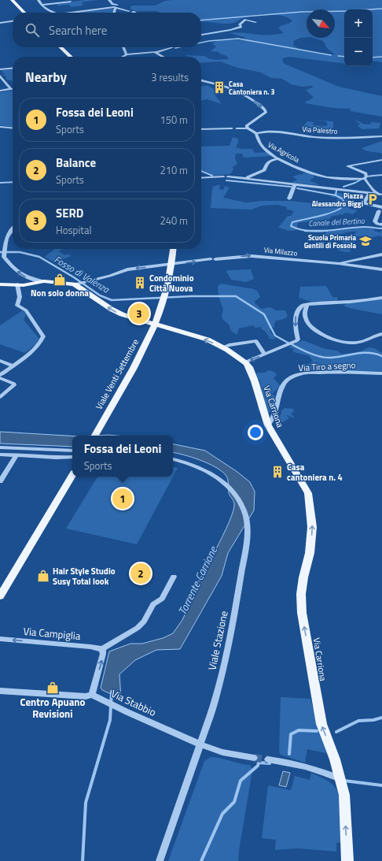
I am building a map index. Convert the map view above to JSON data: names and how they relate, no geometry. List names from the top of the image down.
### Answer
{
  "streets": {
    "main road": ["Viale Venti Settembre", "Via Carriona"],
    "street": [
      "Via Palestro",
      "Via Agricola",
      "Via Milazzo",
      "Via Tiro a segno",
      "Via Campiglia",
      "Viale Stazione",
      "Via Stabbio"
    ]
  },
  "crossings": [
    ["Via Palestro", "Via Agricola"],
    ["Via Milazzo", "Viale Venti Settembre"],
    ["Via Milazzo", "Via Carriona"],
    ["Via Tiro a segno", "Via Carriona"],
    ["Viale Venti Settembre", "Via Carriona"],
    ["Viale Stazione", "Via Stabbio"]
  ],
  "one_way": ["Via Carriona", "Via Campiglia"],
  "water": ["Canale del Bertino", "Fosso di Valenza", "Torrente Carrione"],
  "places": {
    "building": ["Casa Cantoniera n. 3", "Condominio Città Nuova", "Casa cantoniera n. 4"],
    "parking": ["Piazza Alessandro Biggi"],
    "school or university": ["Scuola Primaria Gentili di Fossola"],
    "shop": ["Non solo donna", "Hair Style Studio Susy Total look", "Centro Apuano Revisioni"]
  },
  "north": "bottom right",
  "page": {
    "map_buttons": ["+", "−"],
    "search": "Search here",
    "heading": ["Nearby", "3 results"],
    "list": [
      {
        "mark": "1",
        "name": "Fossa dei Leoni",
        "note": "Sports",
        "value": "150 m"
      },
      {
        "mark": "2",
        "name": "Balance",
        "note": "Sports",
        "value": "210 m"
      },
      {
        "mark": "3",
        "name": "SERD",
        "note": "Hospital",
        "value": "240 m"
      }
    ],
    "pins": ["3", "1", "2"],
    "popup": ["Fossa dei Leoni", "Sports"]
  }
}
